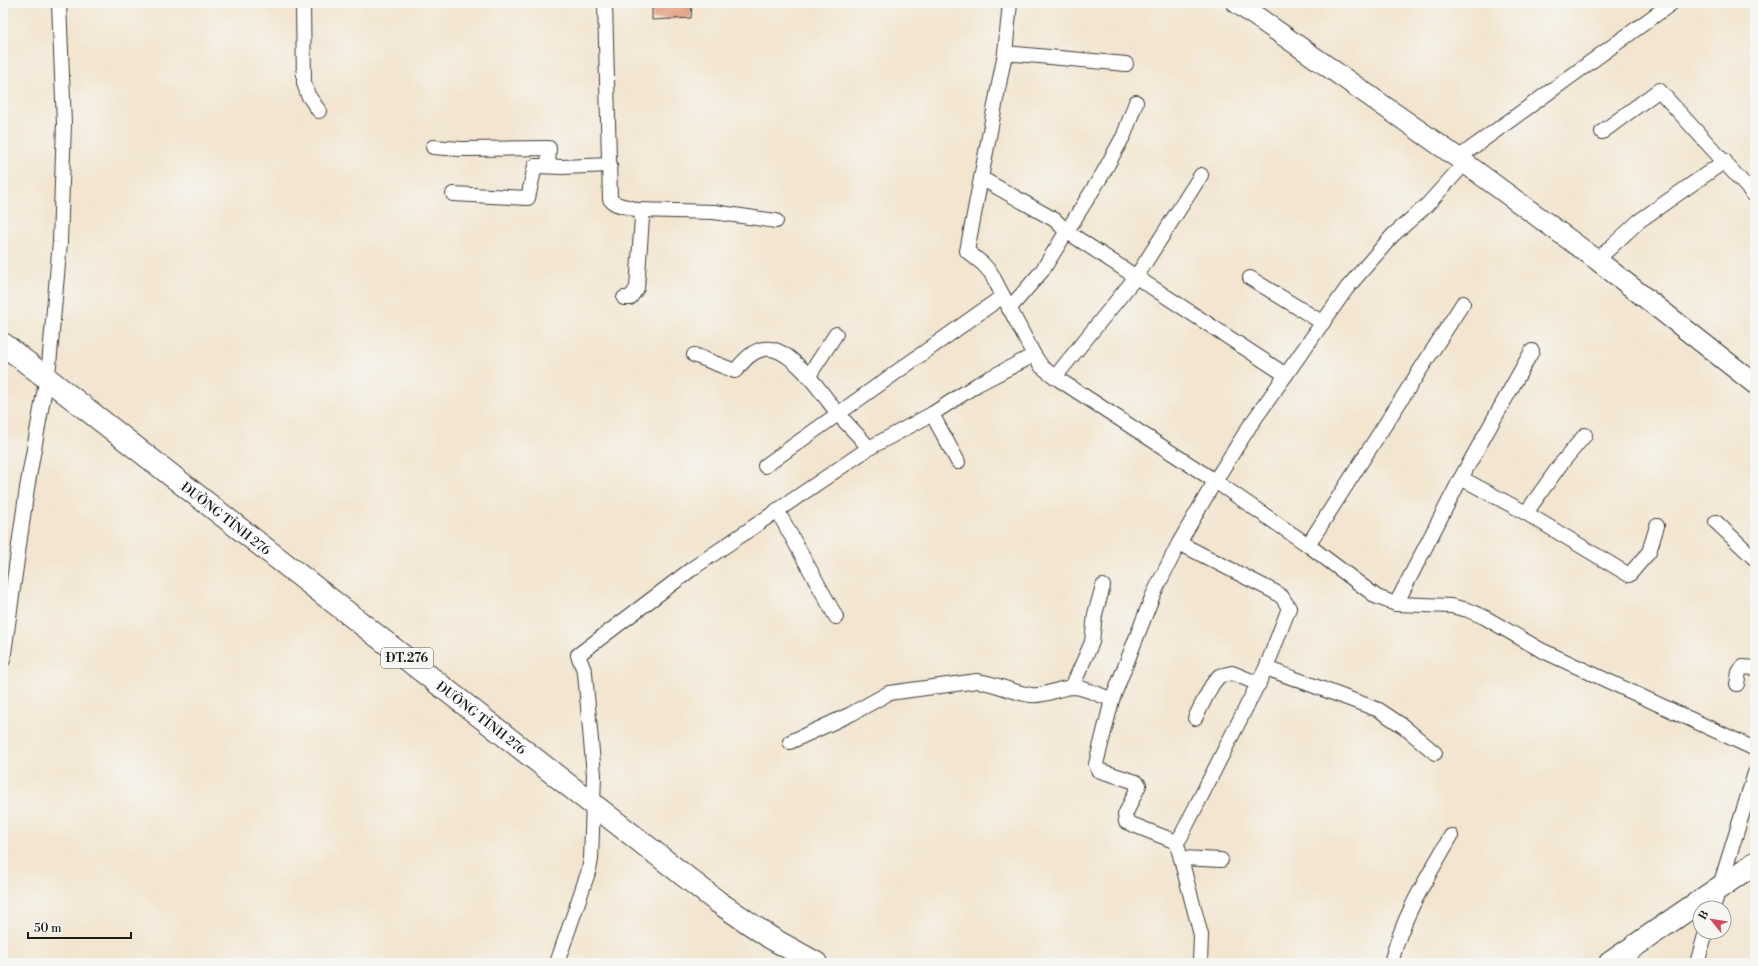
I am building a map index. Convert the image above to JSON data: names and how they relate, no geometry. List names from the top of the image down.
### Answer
{
  "streets": {
    "main road": ["ĐƯỜNG TỈNH 276", "ĐT.276"]
  },
  "scale_bar": "50 m",
  "north": "top left"
}
